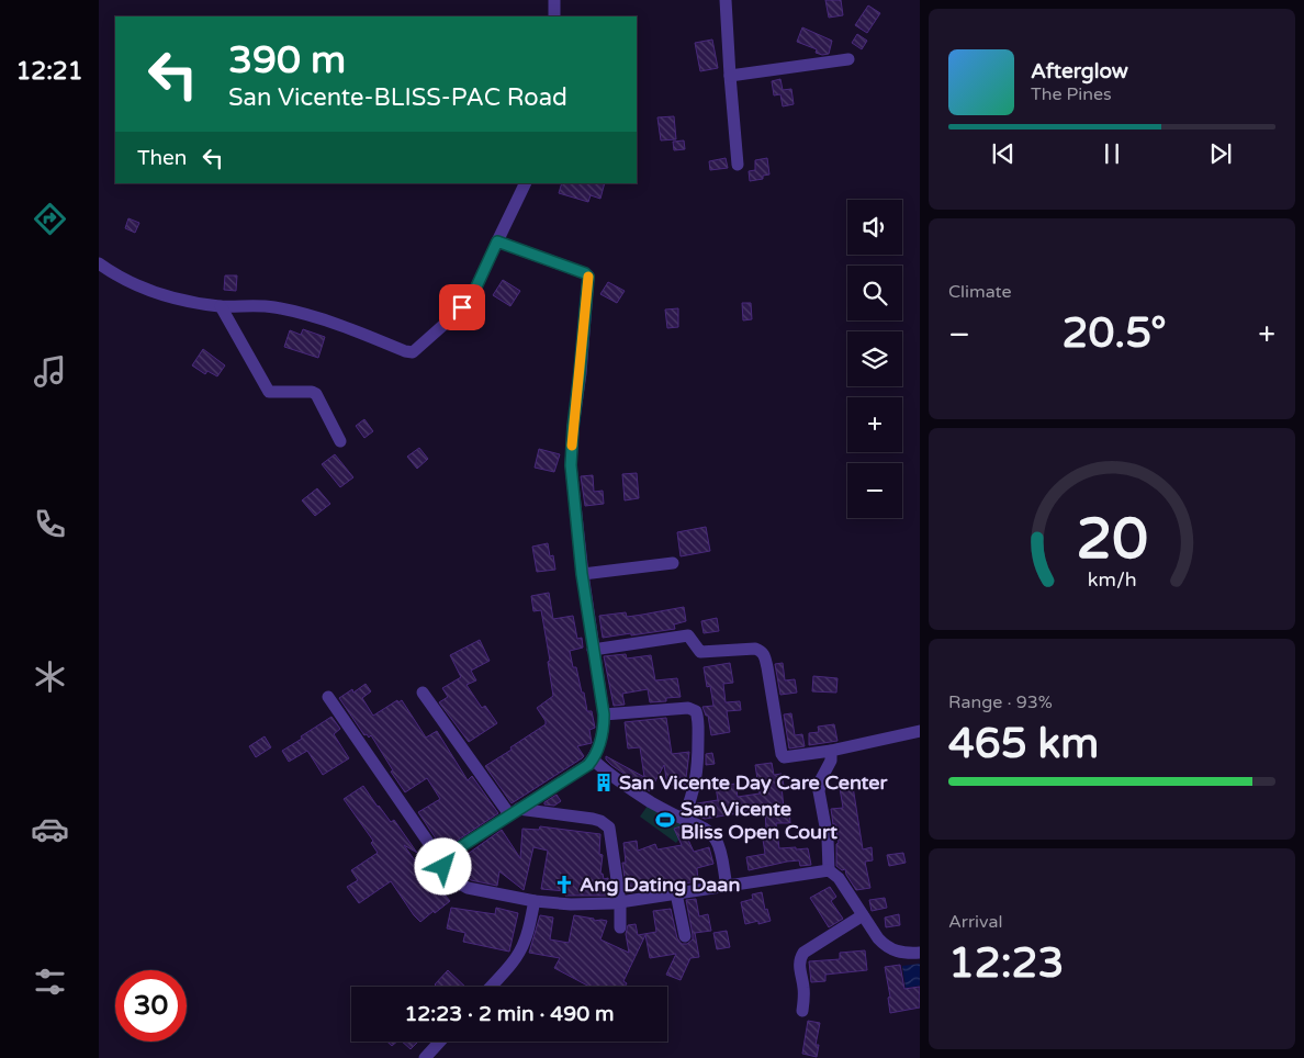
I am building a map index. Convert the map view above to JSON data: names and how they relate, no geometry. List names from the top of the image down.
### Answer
{
  "places": {
    "building": ["San Vicente Day Care Center"],
    "sports": ["San Vicente Bliss Open Court"],
    "church": ["Ang Dating Daan"]
  },
  "page": {
    "tabs": "12:21",
    "turn": ["390 m", "San Vicente-BLISS-PAC Road"],
    "song": ["Afterglow", "The Pines"],
    "then": "Then",
    "map_buttons": ["+", "−"],
    "tile": [
      "Climate",
      ["Range · 93%", "465 km"],
      ["Arrival", "12:23"]
    ],
    "heat": ["−", "20.5°", "+"],
    "limit": "30",
    "trip": "12:23 · 2 min · 490 m",
    "gauge": ["20", "km/h"]
  }
}
